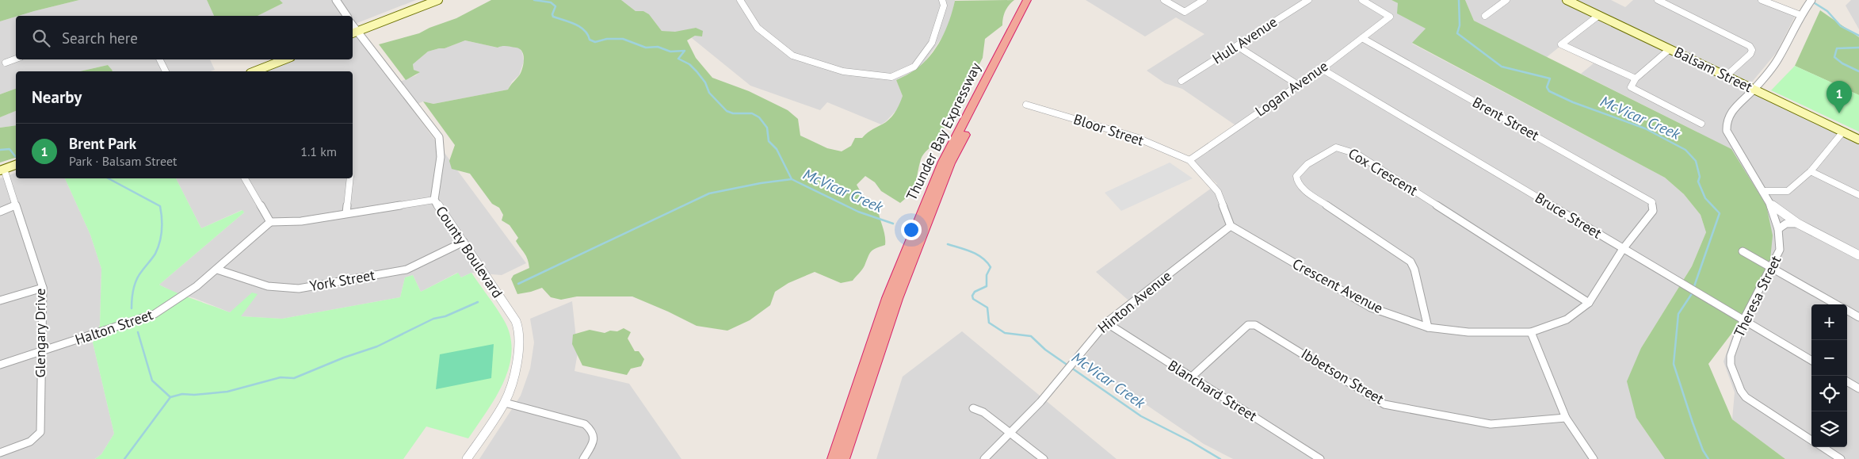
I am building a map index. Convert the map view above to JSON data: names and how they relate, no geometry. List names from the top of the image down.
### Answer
{
  "streets": {
    "highway": ["Thunder Bay Expressway"],
    "main road": ["Balsam Street"],
    "street": [
      "Hull Avenue",
      "Logan Avenue",
      "Brent Street",
      "Bloor Street",
      "Cox Crescent",
      "Bruce Street",
      "County Boulevard",
      "York Street",
      "Crescent Avenue",
      "Theresa Street",
      "Hinton Avenue",
      "Halton Street",
      "Glengary Drive",
      "Ibbetson Street",
      "Blanchard Street"
    ]
  },
  "crossings": [
    ["Balsam Street", "Theresa Street"],
    ["Logan Avenue", "Brent Street"],
    ["Logan Avenue", "Bloor Street"],
    ["Logan Avenue", "Bruce Street"],
    ["Brent Street", "Crescent Avenue"],
    ["Cox Crescent", "Crescent Avenue"],
    ["Bruce Street", "Crescent Avenue"],
    ["Bruce Street", "Theresa Street"],
    ["County Boulevard", "York Street"],
    ["York Street", "Halton Street"],
    ["Crescent Avenue", "Hinton Avenue"],
    ["Hinton Avenue", "Blanchard Street"],
    ["Halton Street", "Glengary Drive"],
    ["Ibbetson Street", "Blanchard Street"]
  ],
  "water": ["McVicar Creek"],
  "page": {
    "search": "Search here",
    "heading": "Nearby",
    "pins": "1",
    "list": [
      {
        "mark": "1",
        "name": "Brent Park",
        "note": "Park · Balsam Street",
        "value": "1.1 km"
      }
    ],
    "map_buttons": ["+", "−"]
  }
}
